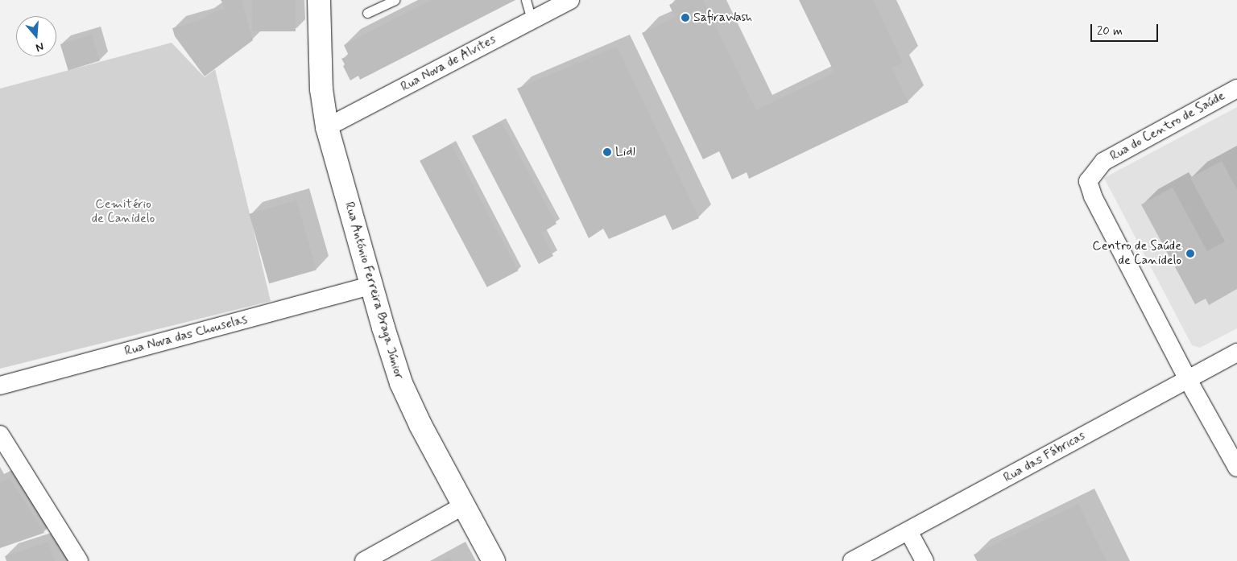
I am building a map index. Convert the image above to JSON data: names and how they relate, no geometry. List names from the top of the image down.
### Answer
{
  "streets": {
    "street": [
      "Rua Nova de Alvites",
      "Rua do Centro de Saúde",
      "Rua António Ferreira Braga Júnior",
      "Rua Nova das Chouselas",
      "Rua das Fábricas"
    ]
  },
  "crossings": [
    ["Rua Nova de Alvites", "Rua António Ferreira Braga Júnior"],
    ["Rua do Centro de Saúde", "Rua das Fábricas"],
    ["Rua António Ferreira Braga Júnior", "Rua Nova das Chouselas"]
  ],
  "parks": ["Cemitério de Canidelo"],
  "places": ["SafiraWash", "Lidl", "Centro de Saúde de Canidelo"],
  "scale_bar": "20 m",
  "north": "bottom"
}
